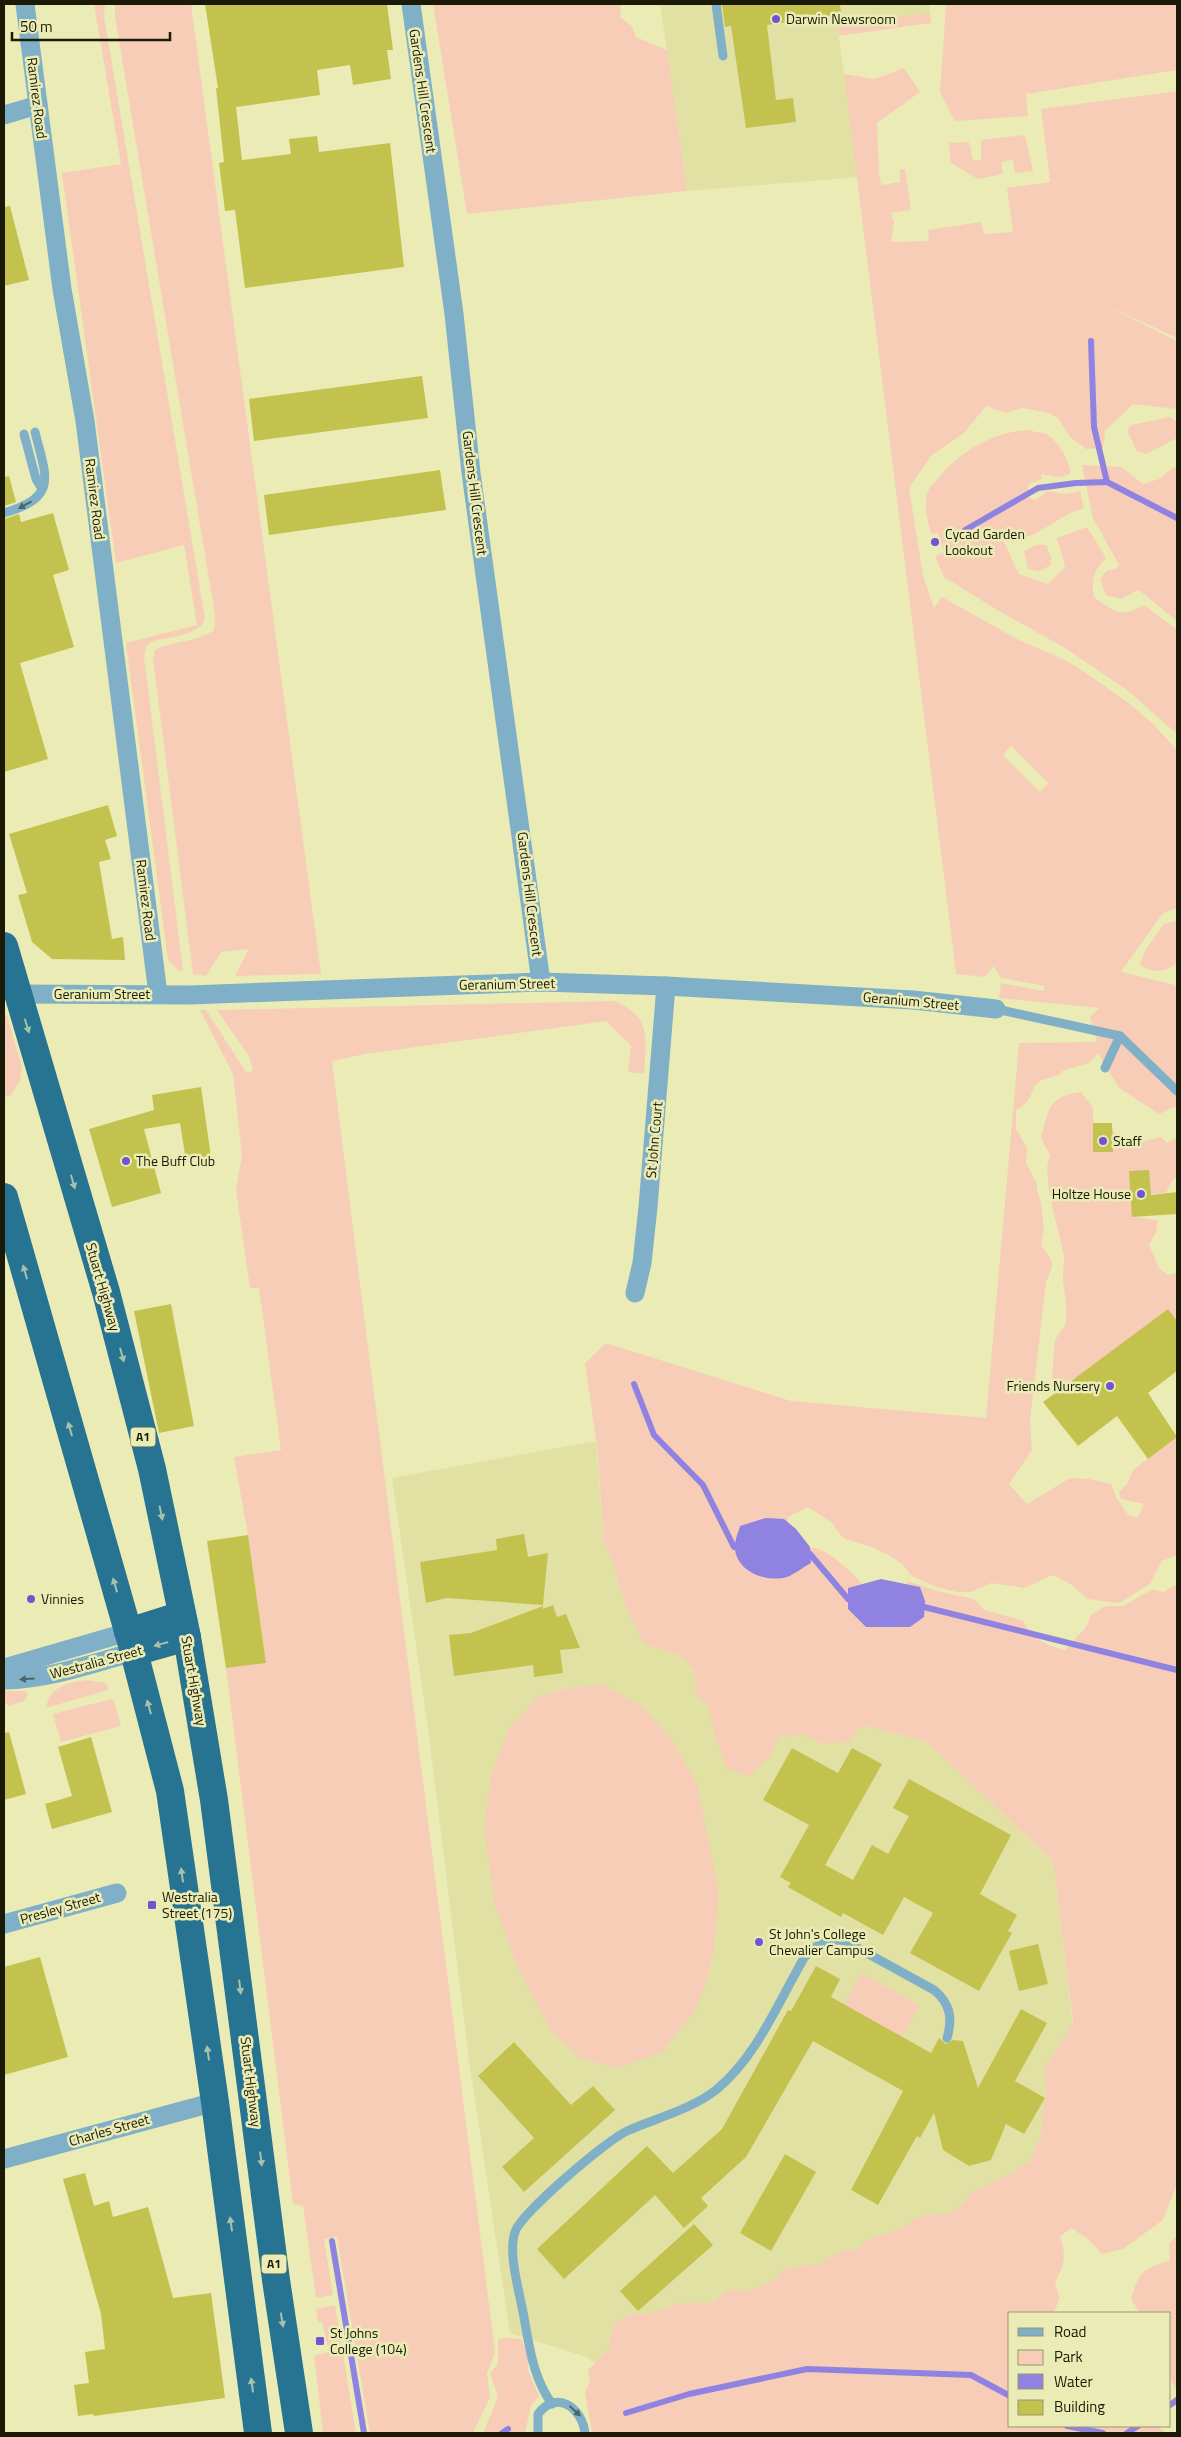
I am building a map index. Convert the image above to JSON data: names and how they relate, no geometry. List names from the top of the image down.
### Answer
{
  "streets": {
    "highway": ["Stuart Highway", "A1", "Westralia Street"],
    "street": [
      "Gardens Hill Crescent",
      "Ramirez Road",
      "Geranium Street",
      "St John Court",
      "Presley Street",
      "Charles Street"
    ]
  },
  "crossings": [
    ["Gardens Hill Crescent", "Geranium Street"],
    ["Ramirez Road", "Geranium Street"],
    ["Geranium Street", "St John Court"],
    ["Geranium Street", "Stuart Highway"],
    ["Stuart Highway", "Westralia Street"]
  ],
  "one_way": ["Westralia Street"],
  "places": {
    "other": [
      "Darwin Newsroom",
      "Cycad Garden Lookout",
      "Staff",
      "The Buff Club",
      "Holtze House",
      "Friends Nursery",
      "Vinnies",
      "St John's College Chevalier Campus"
    ],
    "transit": ["Westralia Street (175)", "St Johns College (104)"]
  },
  "legend": [
    "Road",
    "Park",
    "Water",
    "Building"
  ],
  "scale_bar": "50 m"
}
